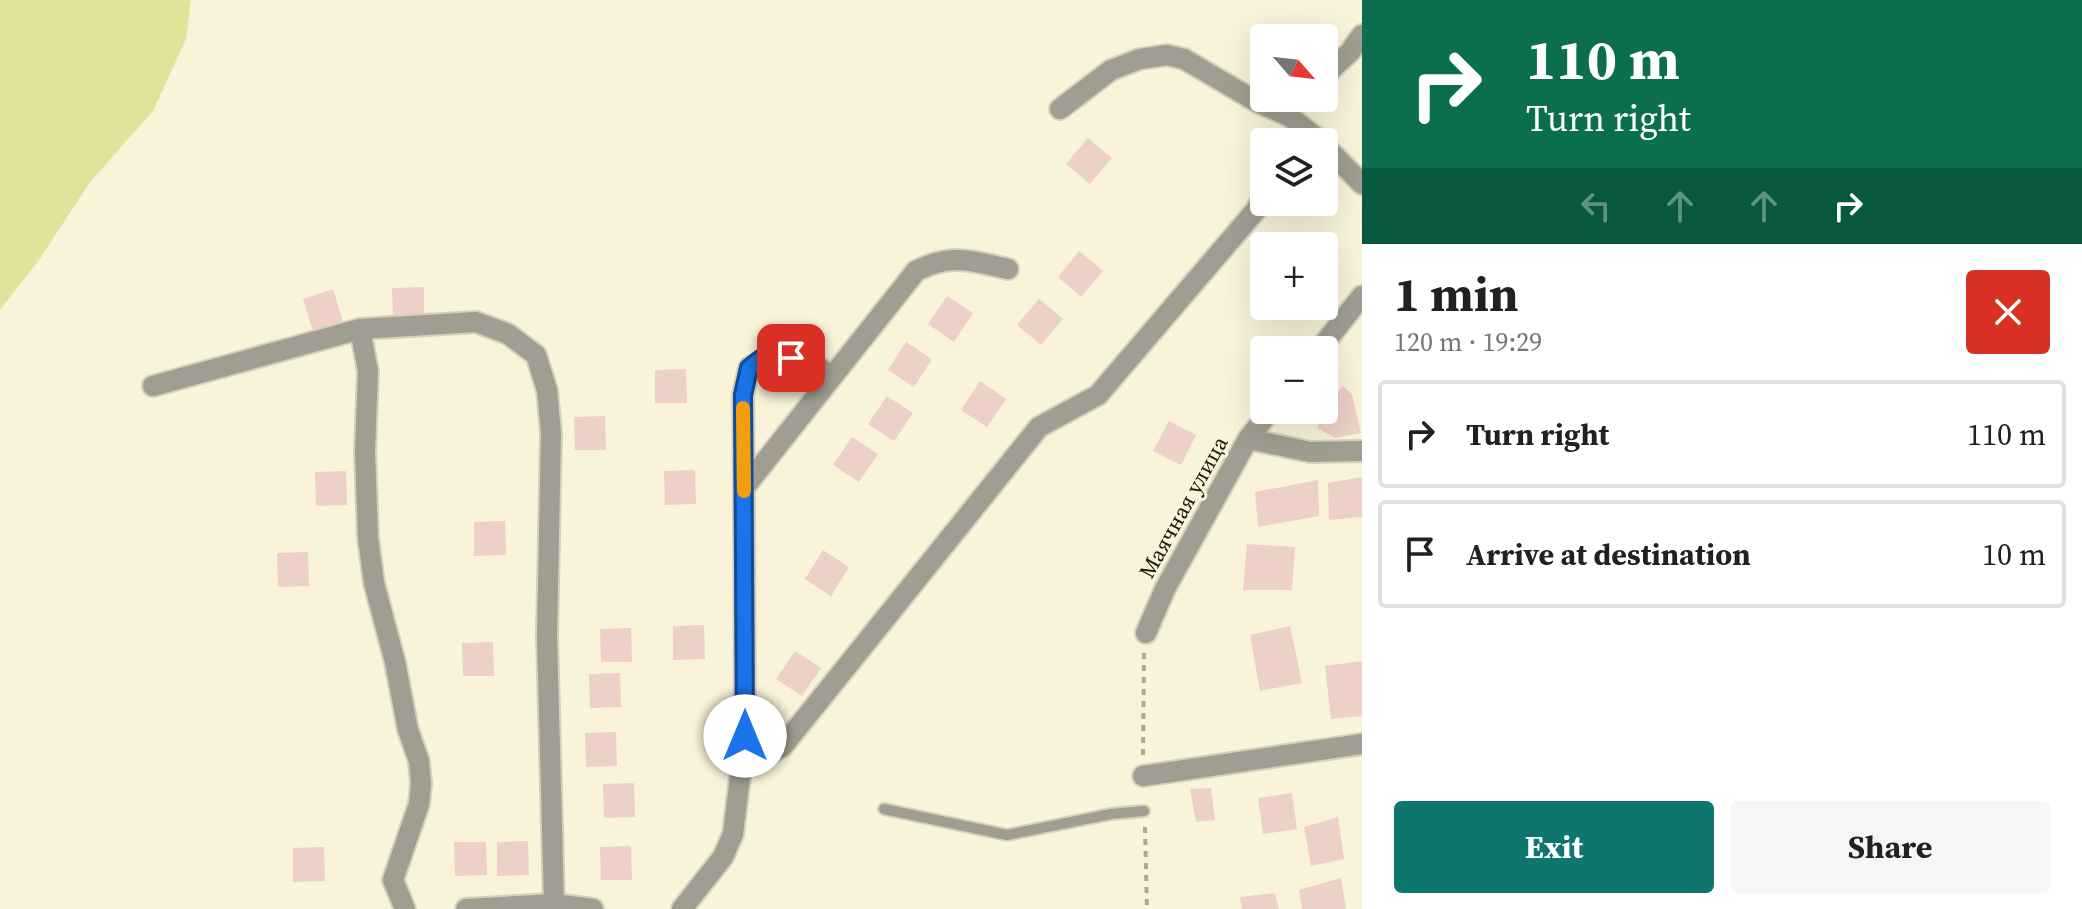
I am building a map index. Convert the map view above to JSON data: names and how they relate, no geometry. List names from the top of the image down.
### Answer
{
  "streets": {
    "street": ["Маячная улица"]
  },
  "north": "bottom right",
  "page": {
    "turn": ["110 m", "Turn right"],
    "map_buttons": ["+", "−"],
    "heading": ["1 min", "120 m · 19:29"],
    "list": [
      {
        "name": "Turn right",
        "value": "110 m"
      },
      {
        "name": "Arrive at destination",
        "value": "10 m"
      }
    ],
    "buttons": ["Exit", "Share"]
  }
}
